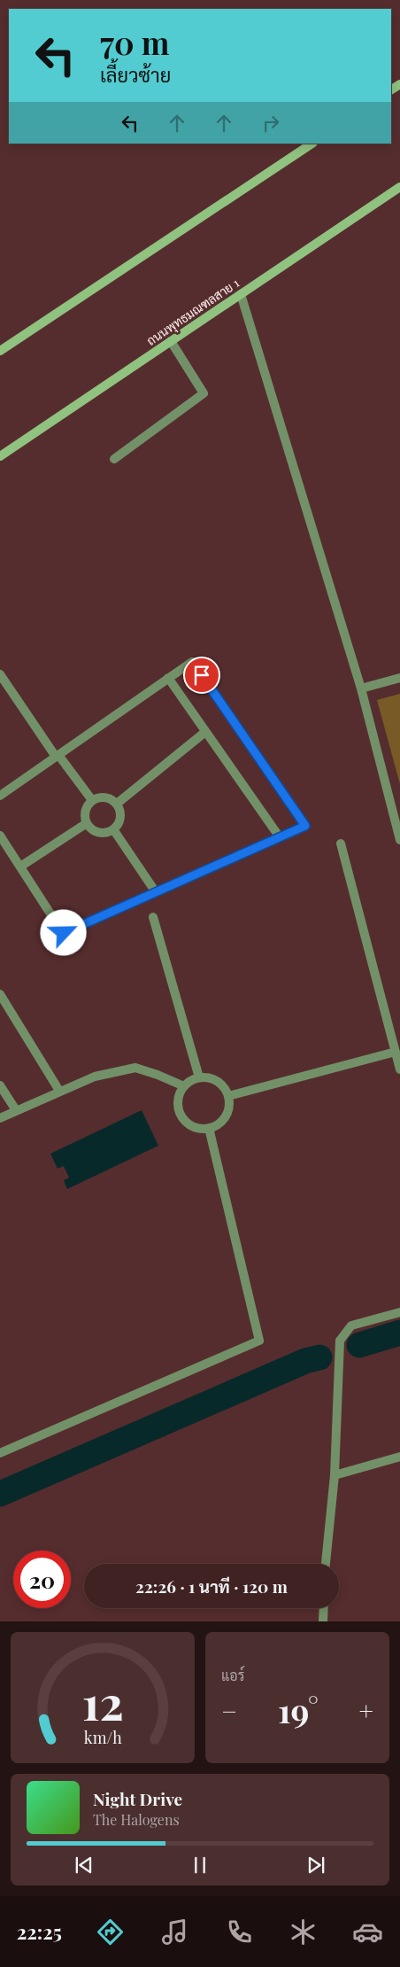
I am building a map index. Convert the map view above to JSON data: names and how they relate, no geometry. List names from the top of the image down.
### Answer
{
  "streets": {
    "main road": ["ถนนพุทธมณฑลสาย 1"]
  },
  "page": {
    "turn": ["70 m", "เลี้ยวซ้าย"],
    "limit": "20",
    "trip": "22:26 · 1 นาที · 120 m",
    "tile": "แอร์",
    "heat": ["−", "19°", "+"],
    "song": ["Night Drive", "The Halogens"],
    "tabs": "22:25",
    "gauge": ["12", "km/h"]
  }
}
